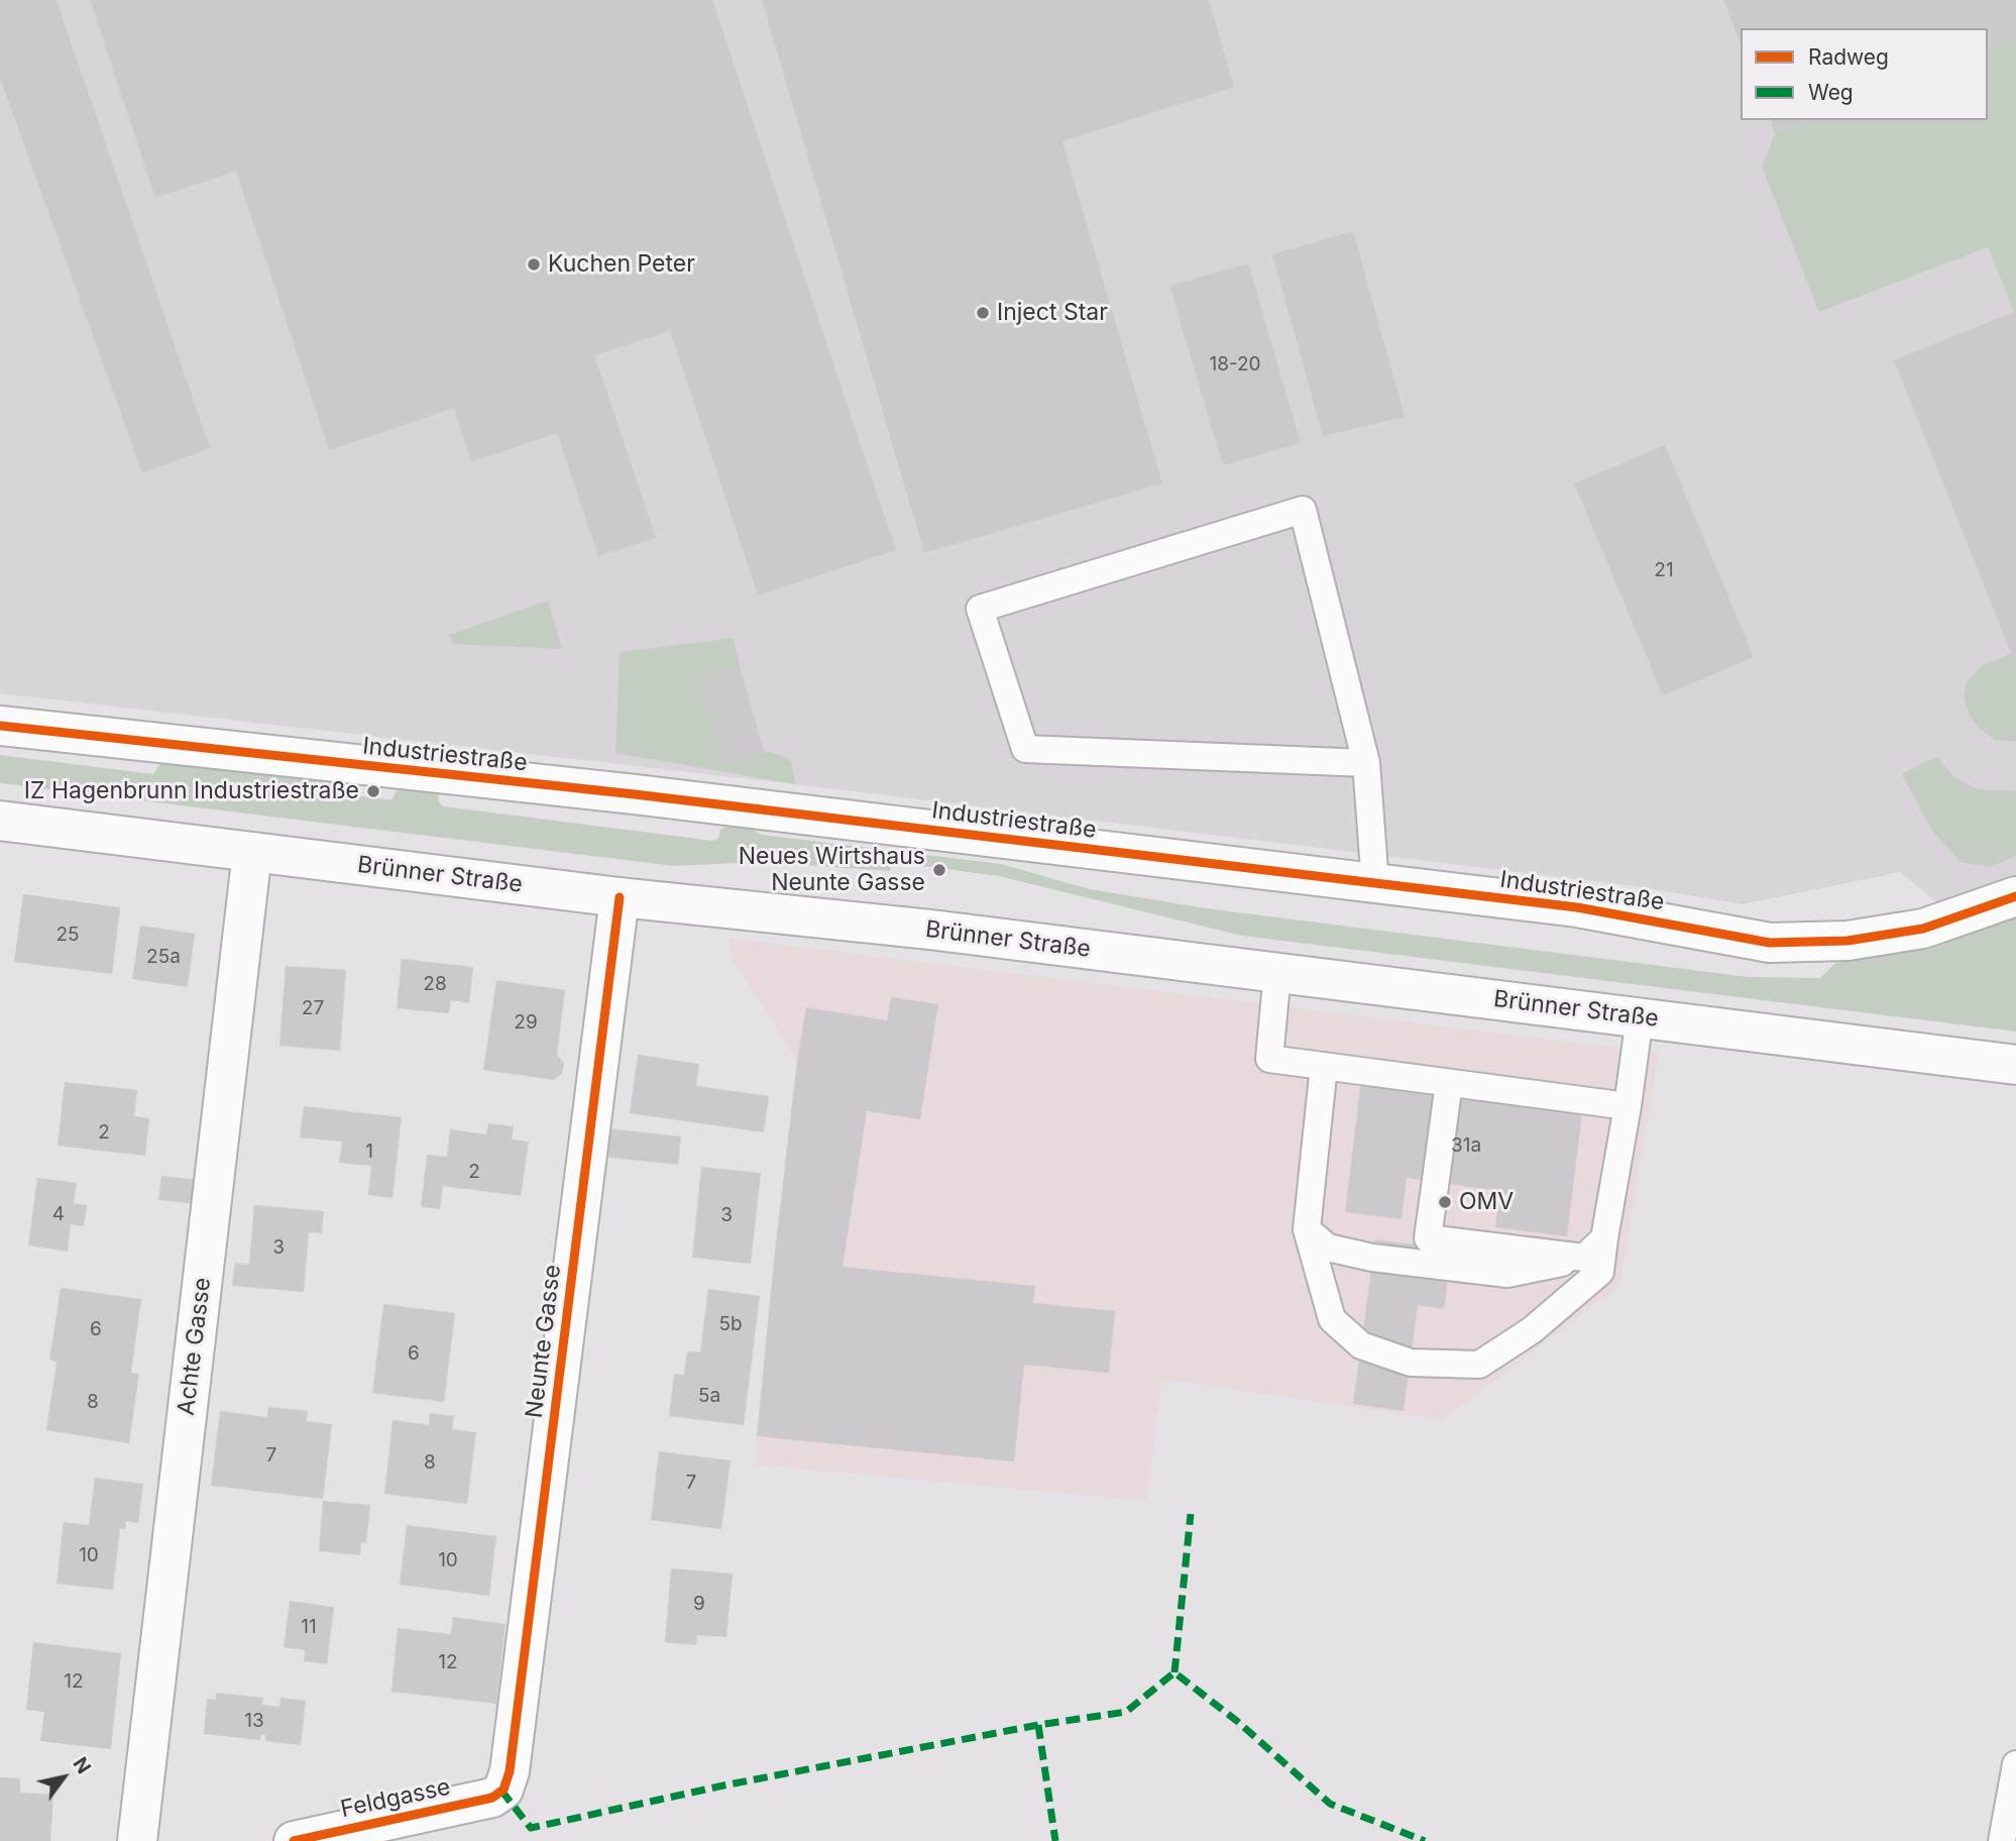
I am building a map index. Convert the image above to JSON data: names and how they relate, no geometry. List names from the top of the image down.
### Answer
{
  "streets": {
    "street": [
      "Industriestraße",
      "Brünner Straße",
      "Neunte Gasse",
      "Achte Gasse",
      "Feldgasse"
    ]
  },
  "crossings": [
    ["Brünner Straße", "Neunte Gasse"],
    ["Brünner Straße", "Achte Gasse"],
    ["Neunte Gasse", "Feldgasse"]
  ],
  "places": [
    "Kuchen Peter",
    "Inject Star",
    "IZ Hagenbrunn Industriestraße",
    "Neues Wirtshaus Neunte Gasse",
    "OMV"
  ],
  "house_numbers": [
    "18-20",
    "21",
    "25",
    "25a",
    "28",
    "27",
    "29",
    "2",
    "31a",
    "1",
    "2",
    "4",
    "3",
    "3",
    "5b",
    "6",
    "6",
    "5a",
    "8",
    "7",
    "8",
    "7",
    "10",
    "10",
    "9",
    "11",
    "12",
    "12",
    "13"
  ],
  "legend": ["Radweg", "Weg"],
  "north": "top right"
}
